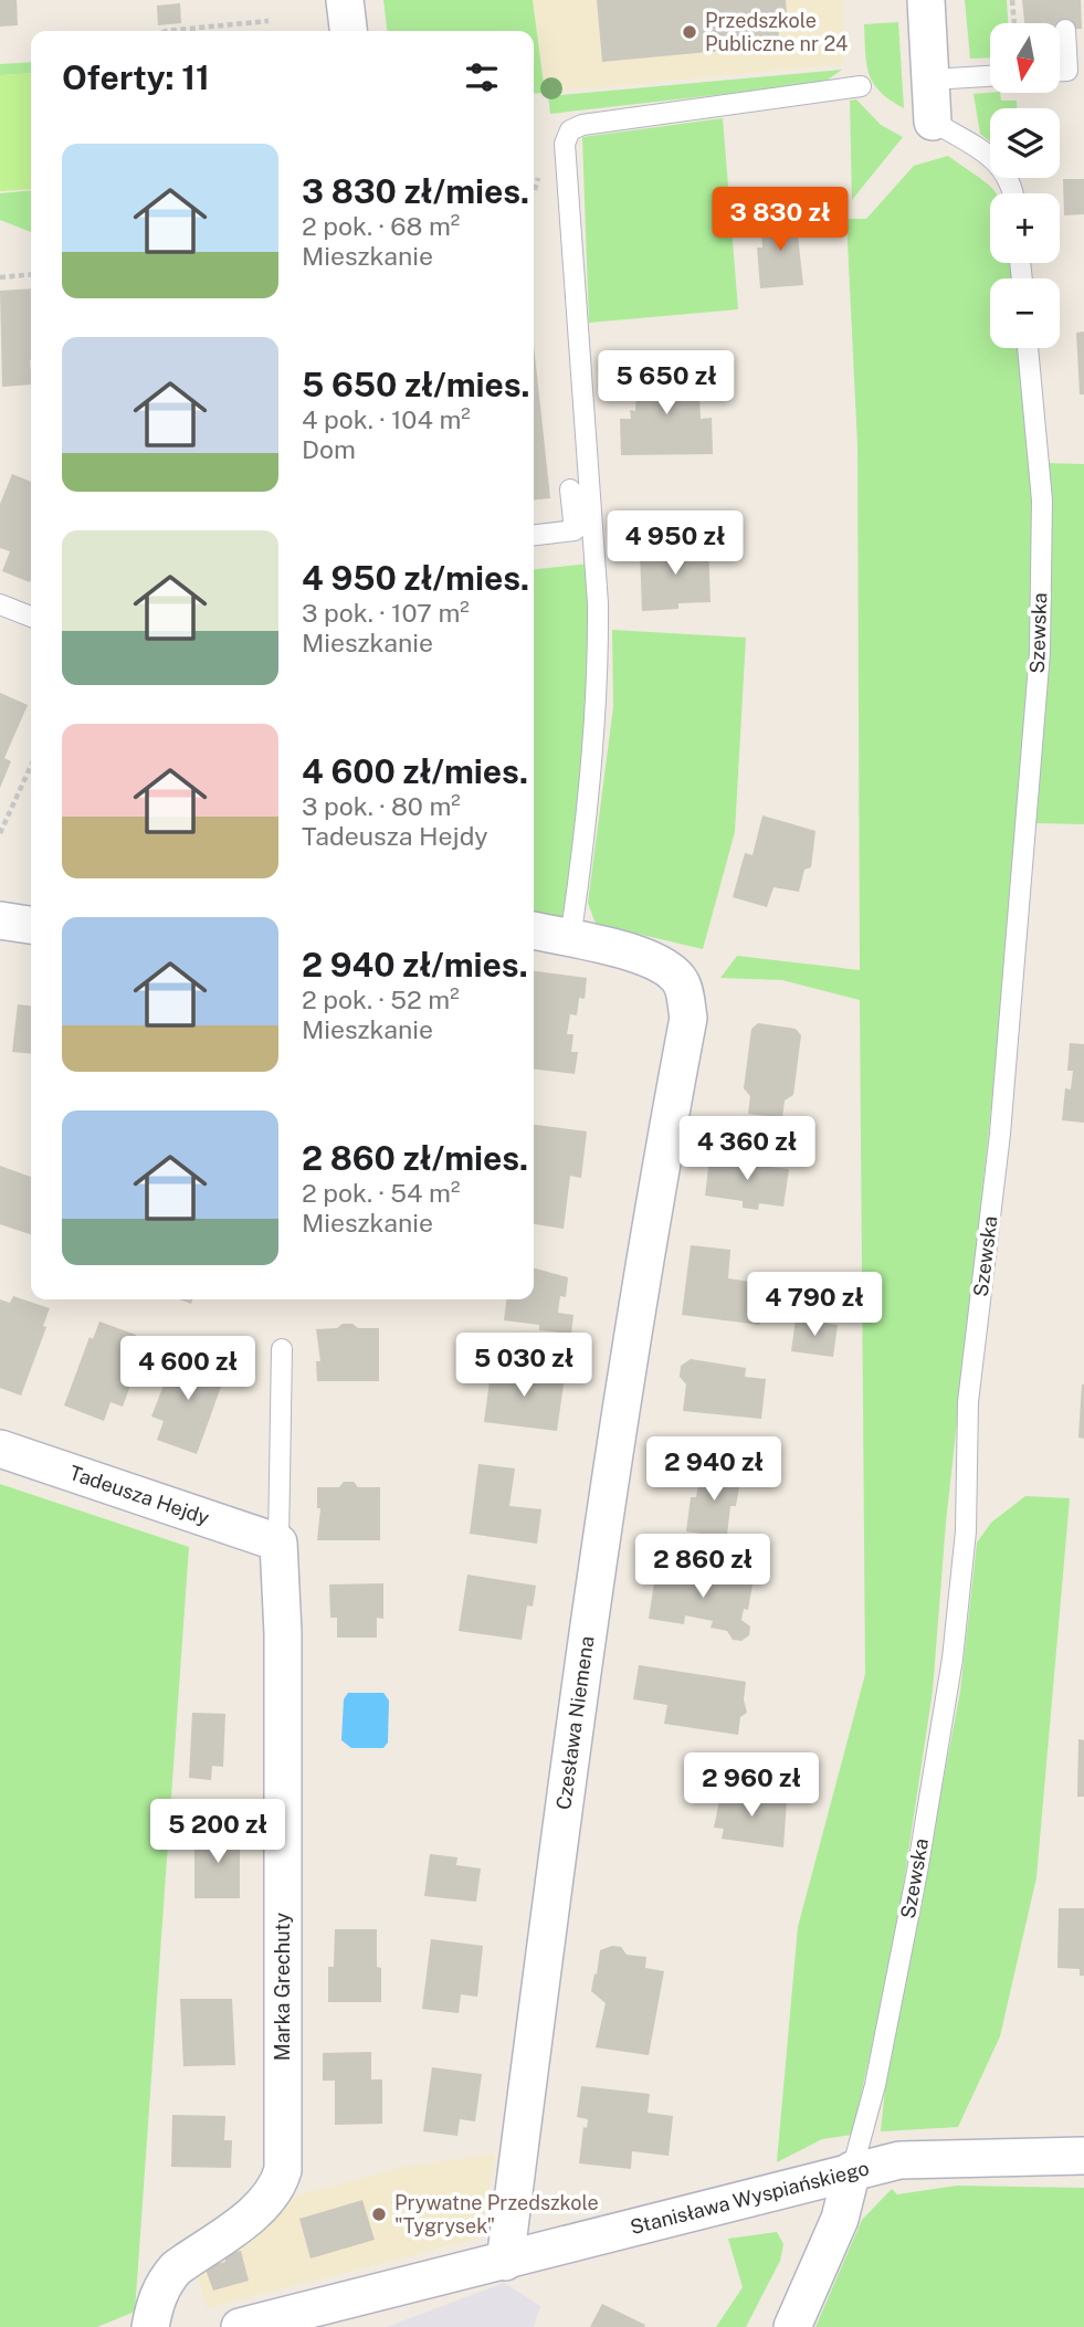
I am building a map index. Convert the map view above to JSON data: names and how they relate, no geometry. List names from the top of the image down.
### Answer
{
  "streets": {
    "street": [
      "Tadeusza Hejdy",
      "Czesława Niemena",
      "Marka Grechuty",
      "Stanisława Wyspiańskiego"
    ],
    "lane": ["Szewska"]
  },
  "crossings": [
    ["Szewska", "Stanisława Wyspiańskiego"],
    ["Tadeusza Hejdy", "Marka Grechuty"],
    ["Czesława Niemena", "Stanisława Wyspiańskiego"]
  ],
  "places": ["Przedszkole Publiczne nr 24", "Prywatne Przedszkole \"Tygrysek\""],
  "north": "bottom",
  "page": {
    "map_buttons": ["+", "−"],
    "heading": "Oferty: 11",
    "list": [
      {
        "name": "3 830 zł/mies.",
        "note": "2 pok. · 68 m² · Mieszkanie"
      },
      {
        "name": "5 650 zł/mies.",
        "note": "4 pok. · 104 m² · Dom"
      },
      {
        "name": "4 950 zł/mies.",
        "note": "3 pok. · 107 m² · Mieszkanie"
      },
      {
        "name": "4 600 zł/mies.",
        "note": "3 pok. · 80 m² · Tadeusza Hejdy"
      },
      {
        "name": "2 940 zł/mies.",
        "note": "2 pok. · 52 m² · Mieszkanie"
      },
      {
        "name": "2 860 zł/mies.",
        "note": "2 pok. · 54 m² · Mieszkanie"
      }
    ],
    "price": [
      "3 830 zł",
      "5 650 zł",
      "4 950 zł",
      "4 360 zł",
      "4 790 zł",
      "5 030 zł",
      "4 600 zł",
      "2 940 zł",
      "2 860 zł",
      "2 960 zł",
      "5 200 zł"
    ]
  }
}
